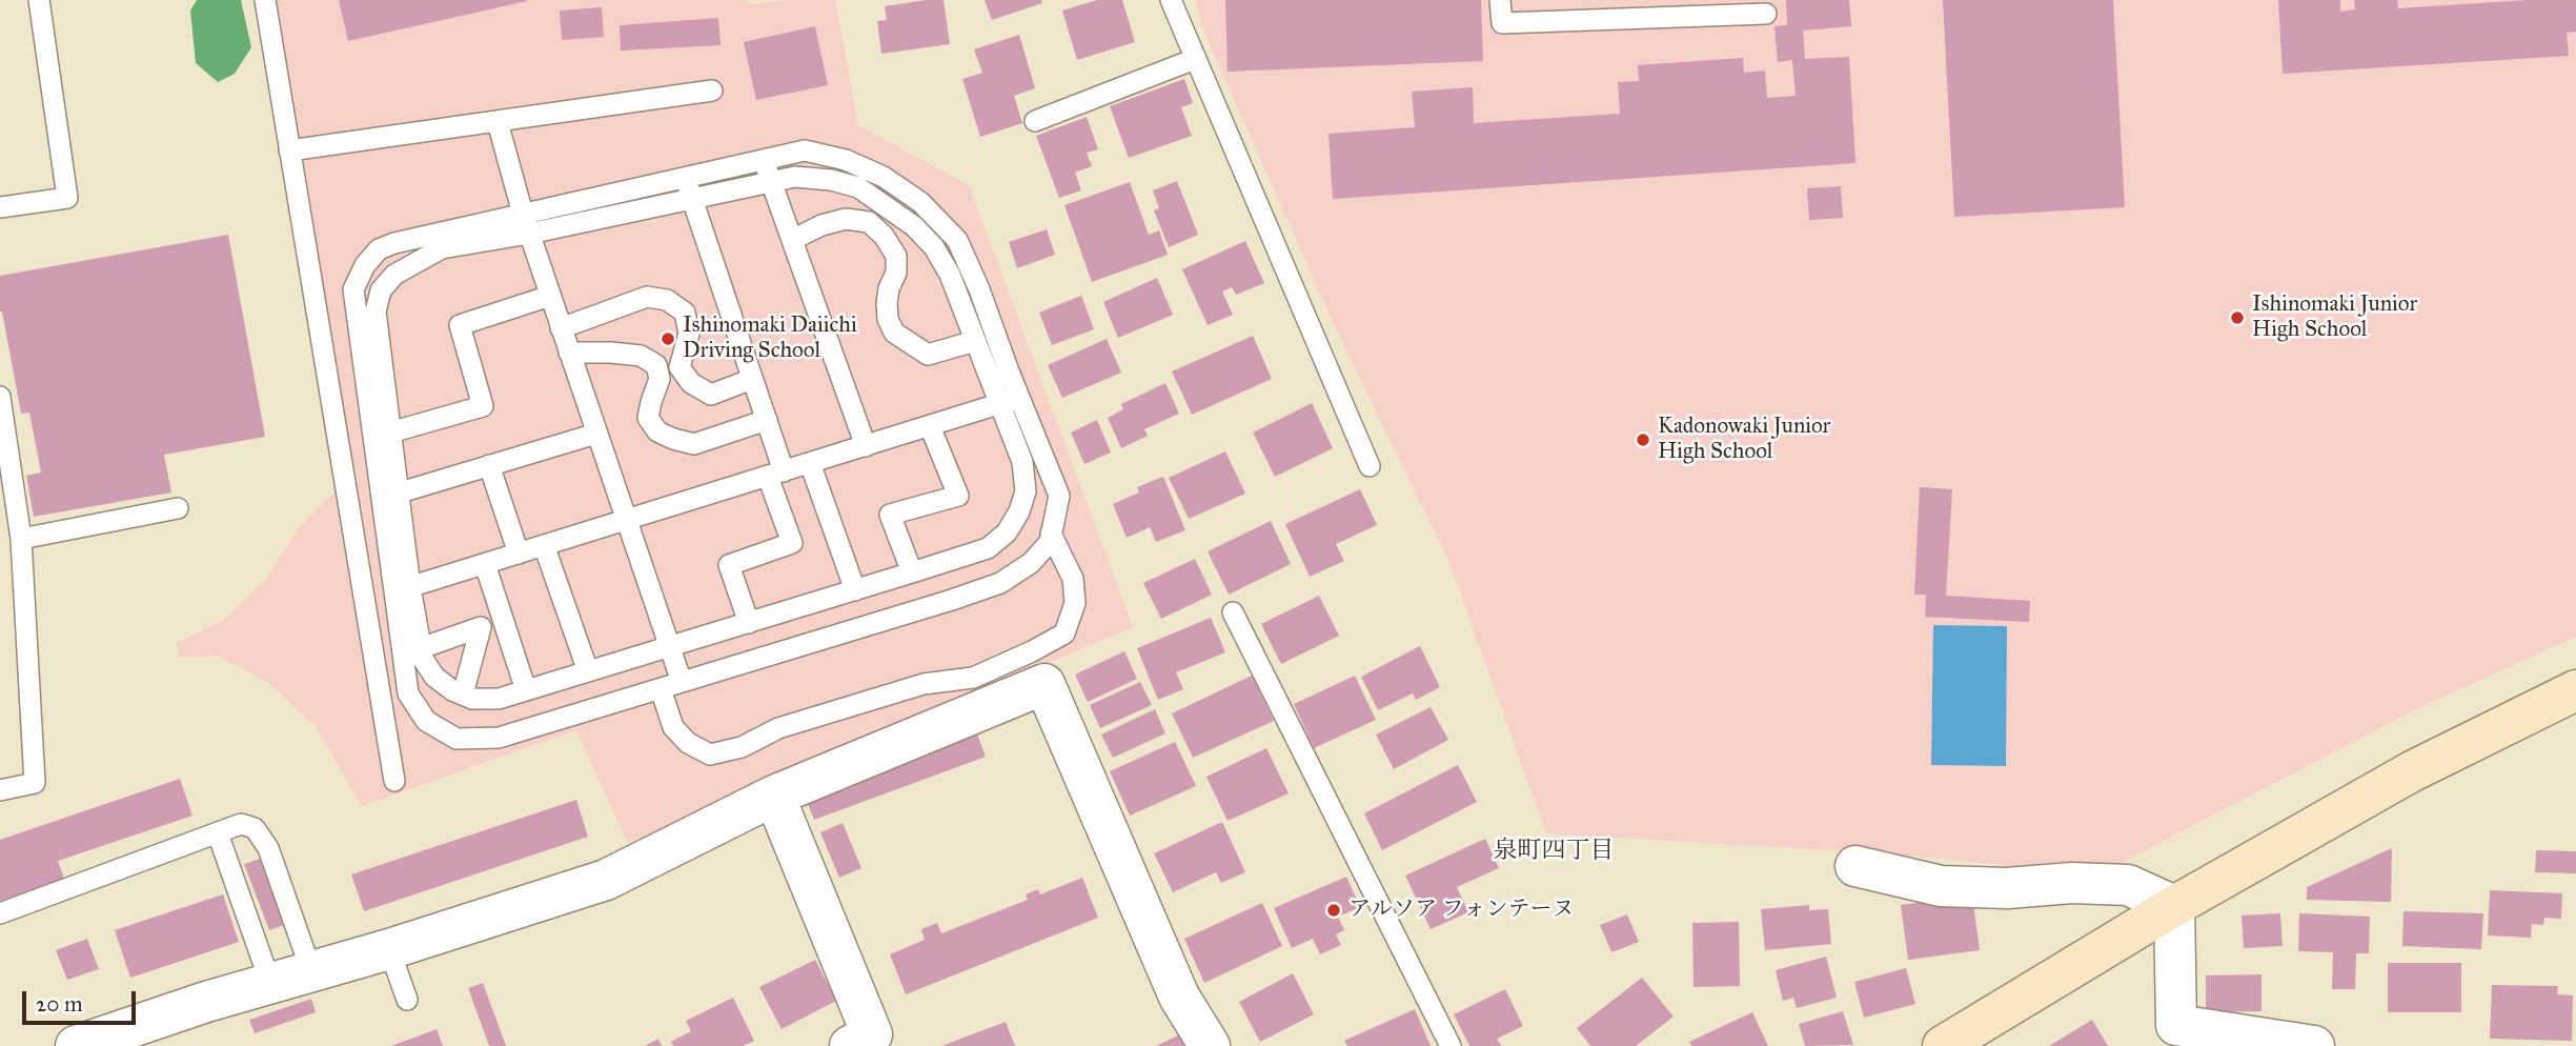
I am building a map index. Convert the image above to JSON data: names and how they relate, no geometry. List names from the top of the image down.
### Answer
{
  "districts": ["泉町四丁目"],
  "places": [
    "Ishinomaki Junior High School",
    "Ishinomaki Daiichi Driving School",
    "Kadonowaki Junior High School",
    "アルソア フォンテーヌ"
  ],
  "scale_bar": "20 m"
}
